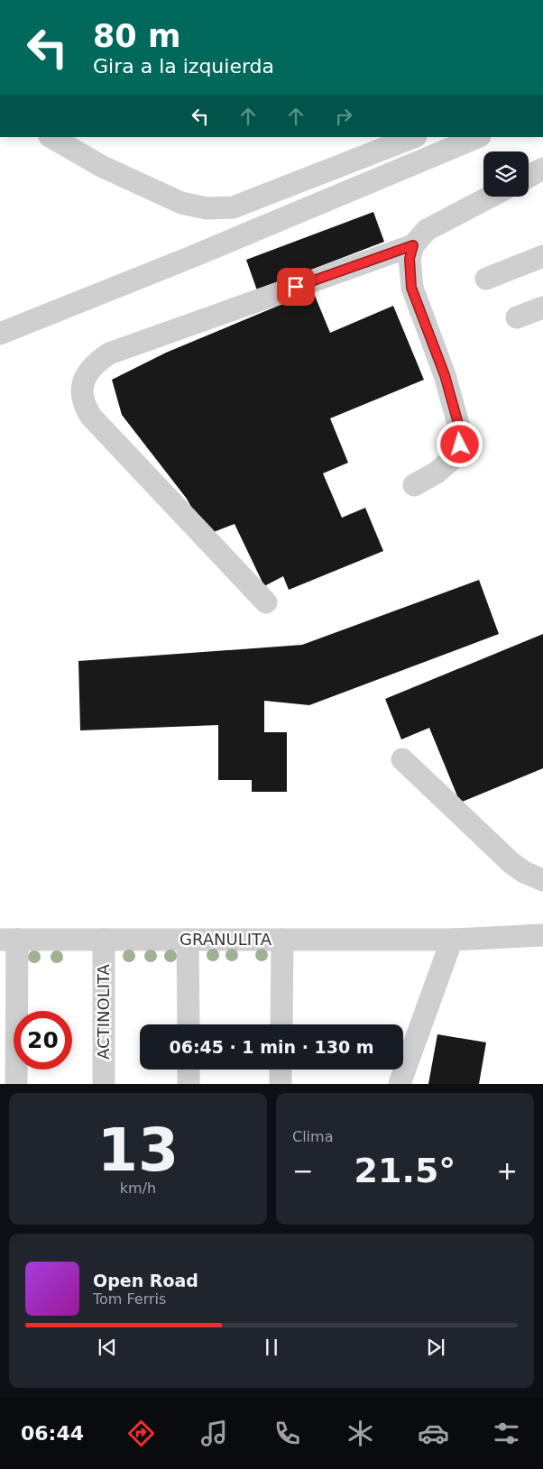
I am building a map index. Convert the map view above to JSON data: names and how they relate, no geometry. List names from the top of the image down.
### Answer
{
  "streets": {
    "street": ["GRANULITA", "ACTINOLITA"]
  },
  "crossings": [
    ["GRANULITA", "ACTINOLITA"]
  ],
  "page": {
    "turn": ["80 m", "Gira a la izquierda"],
    "limit": "20",
    "trip": "06:45 · 1 min · 130 m",
    "tile": [
      ["13", "km/h"],
      "Clima"
    ],
    "heat": ["−", "21.5°", "+"],
    "song": ["Open Road", "Tom Ferris"],
    "tabs": "06:44"
  }
}
